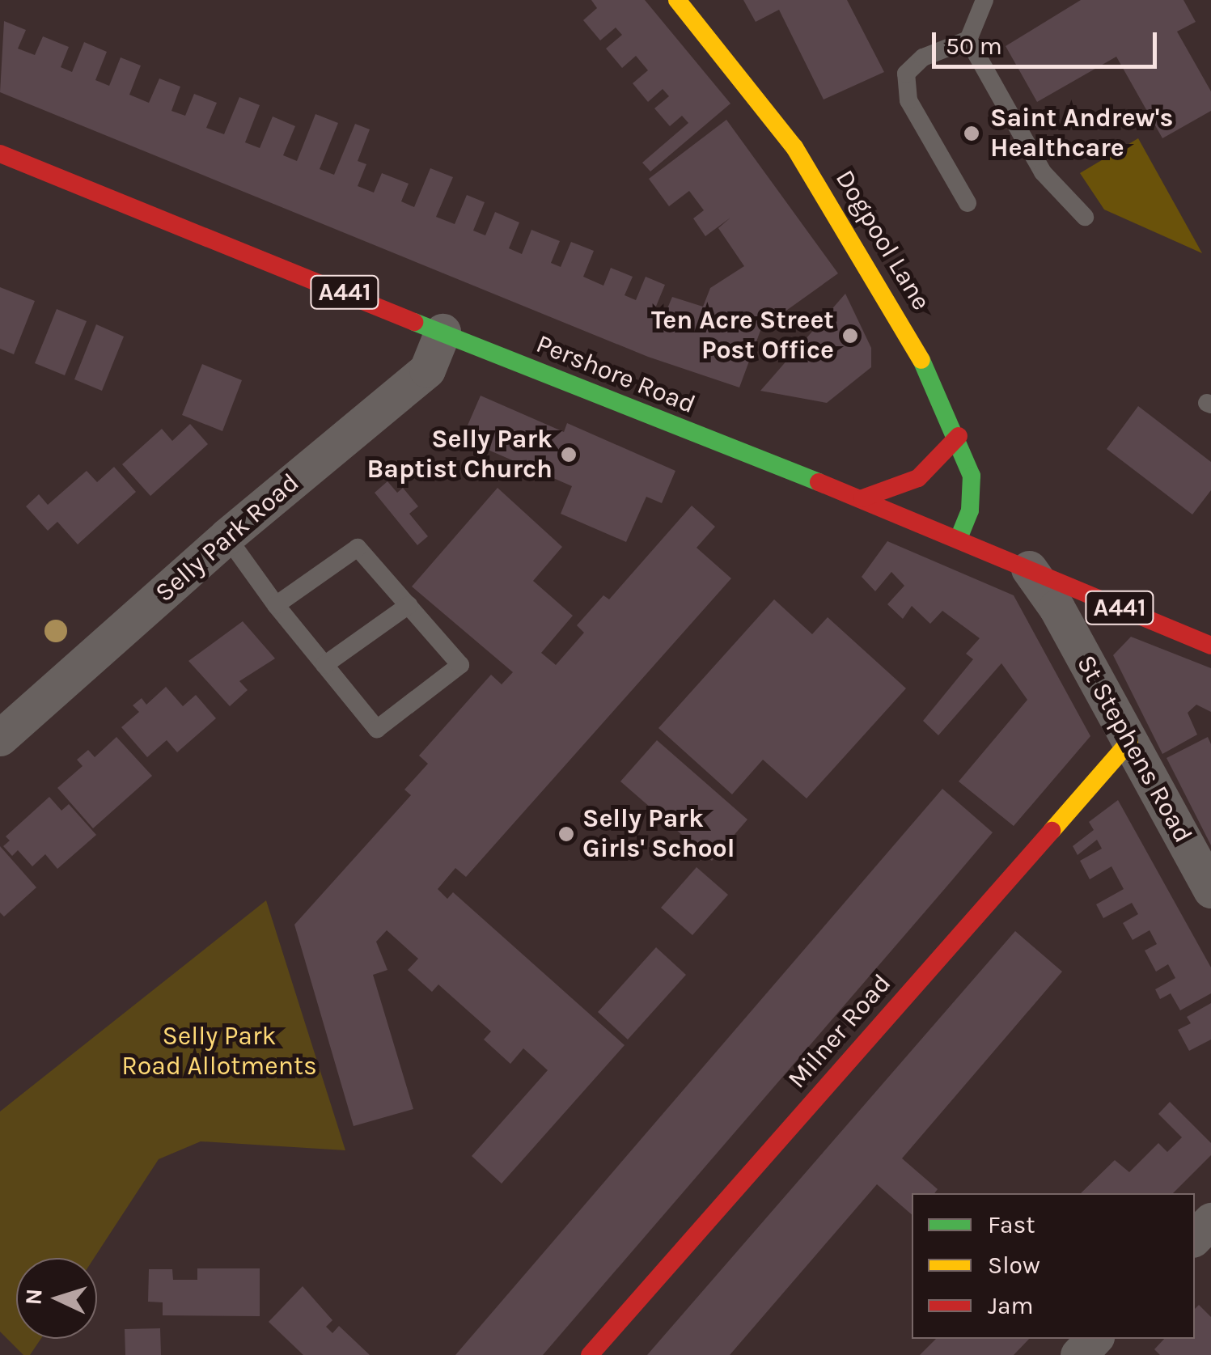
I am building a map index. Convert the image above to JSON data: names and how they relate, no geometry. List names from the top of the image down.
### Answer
{
  "streets": {
    "street": [
      "Dogpool Lane",
      "A441",
      "Pershore Road",
      "Selly Park Road",
      "St Stephens Road",
      "Milner Road"
    ]
  },
  "crossings": [
    ["Dogpool Lane", "Pershore Road"],
    ["Pershore Road", "Selly Park Road"],
    ["Pershore Road", "St Stephens Road"],
    ["St Stephens Road", "Milner Road"]
  ],
  "parks": ["Selly Park Road Allotments"],
  "places": [
    "Saint Andrew's Healthcare",
    "Ten Acre Street Post Office",
    "Selly Park Baptist Church",
    "Selly Park Girls' School"
  ],
  "legend": ["Fast", "Slow", "Jam"],
  "scale_bar": "50 m",
  "north": "left"
}
